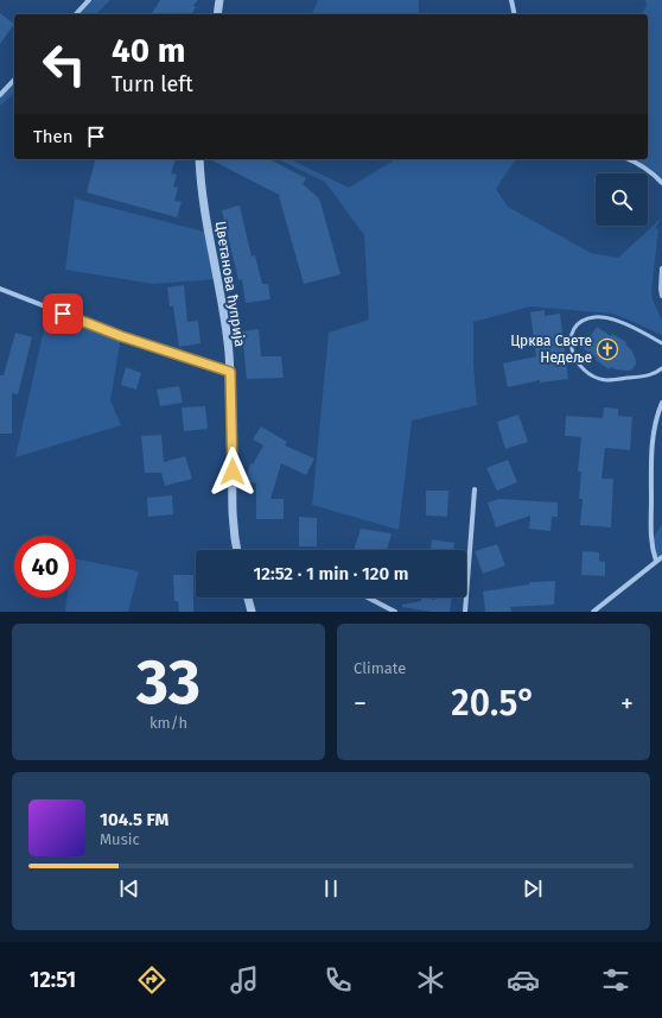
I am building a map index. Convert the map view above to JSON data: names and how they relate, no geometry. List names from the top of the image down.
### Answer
{
  "streets": {
    "street": ["Цветанова ћуприја"]
  },
  "places": {
    "church": ["Црква Свете Недеље"]
  },
  "page": {
    "turn": ["40 m", "Turn left"],
    "then": "Then",
    "limit": "40",
    "trip": "12:52 · 1 min · 120 m",
    "tile": [
      ["33", "km/h"],
      "Climate"
    ],
    "heat": ["−", "20.5°", "+"],
    "song": ["104.5 FM", "Music"],
    "tabs": "12:51"
  }
}
